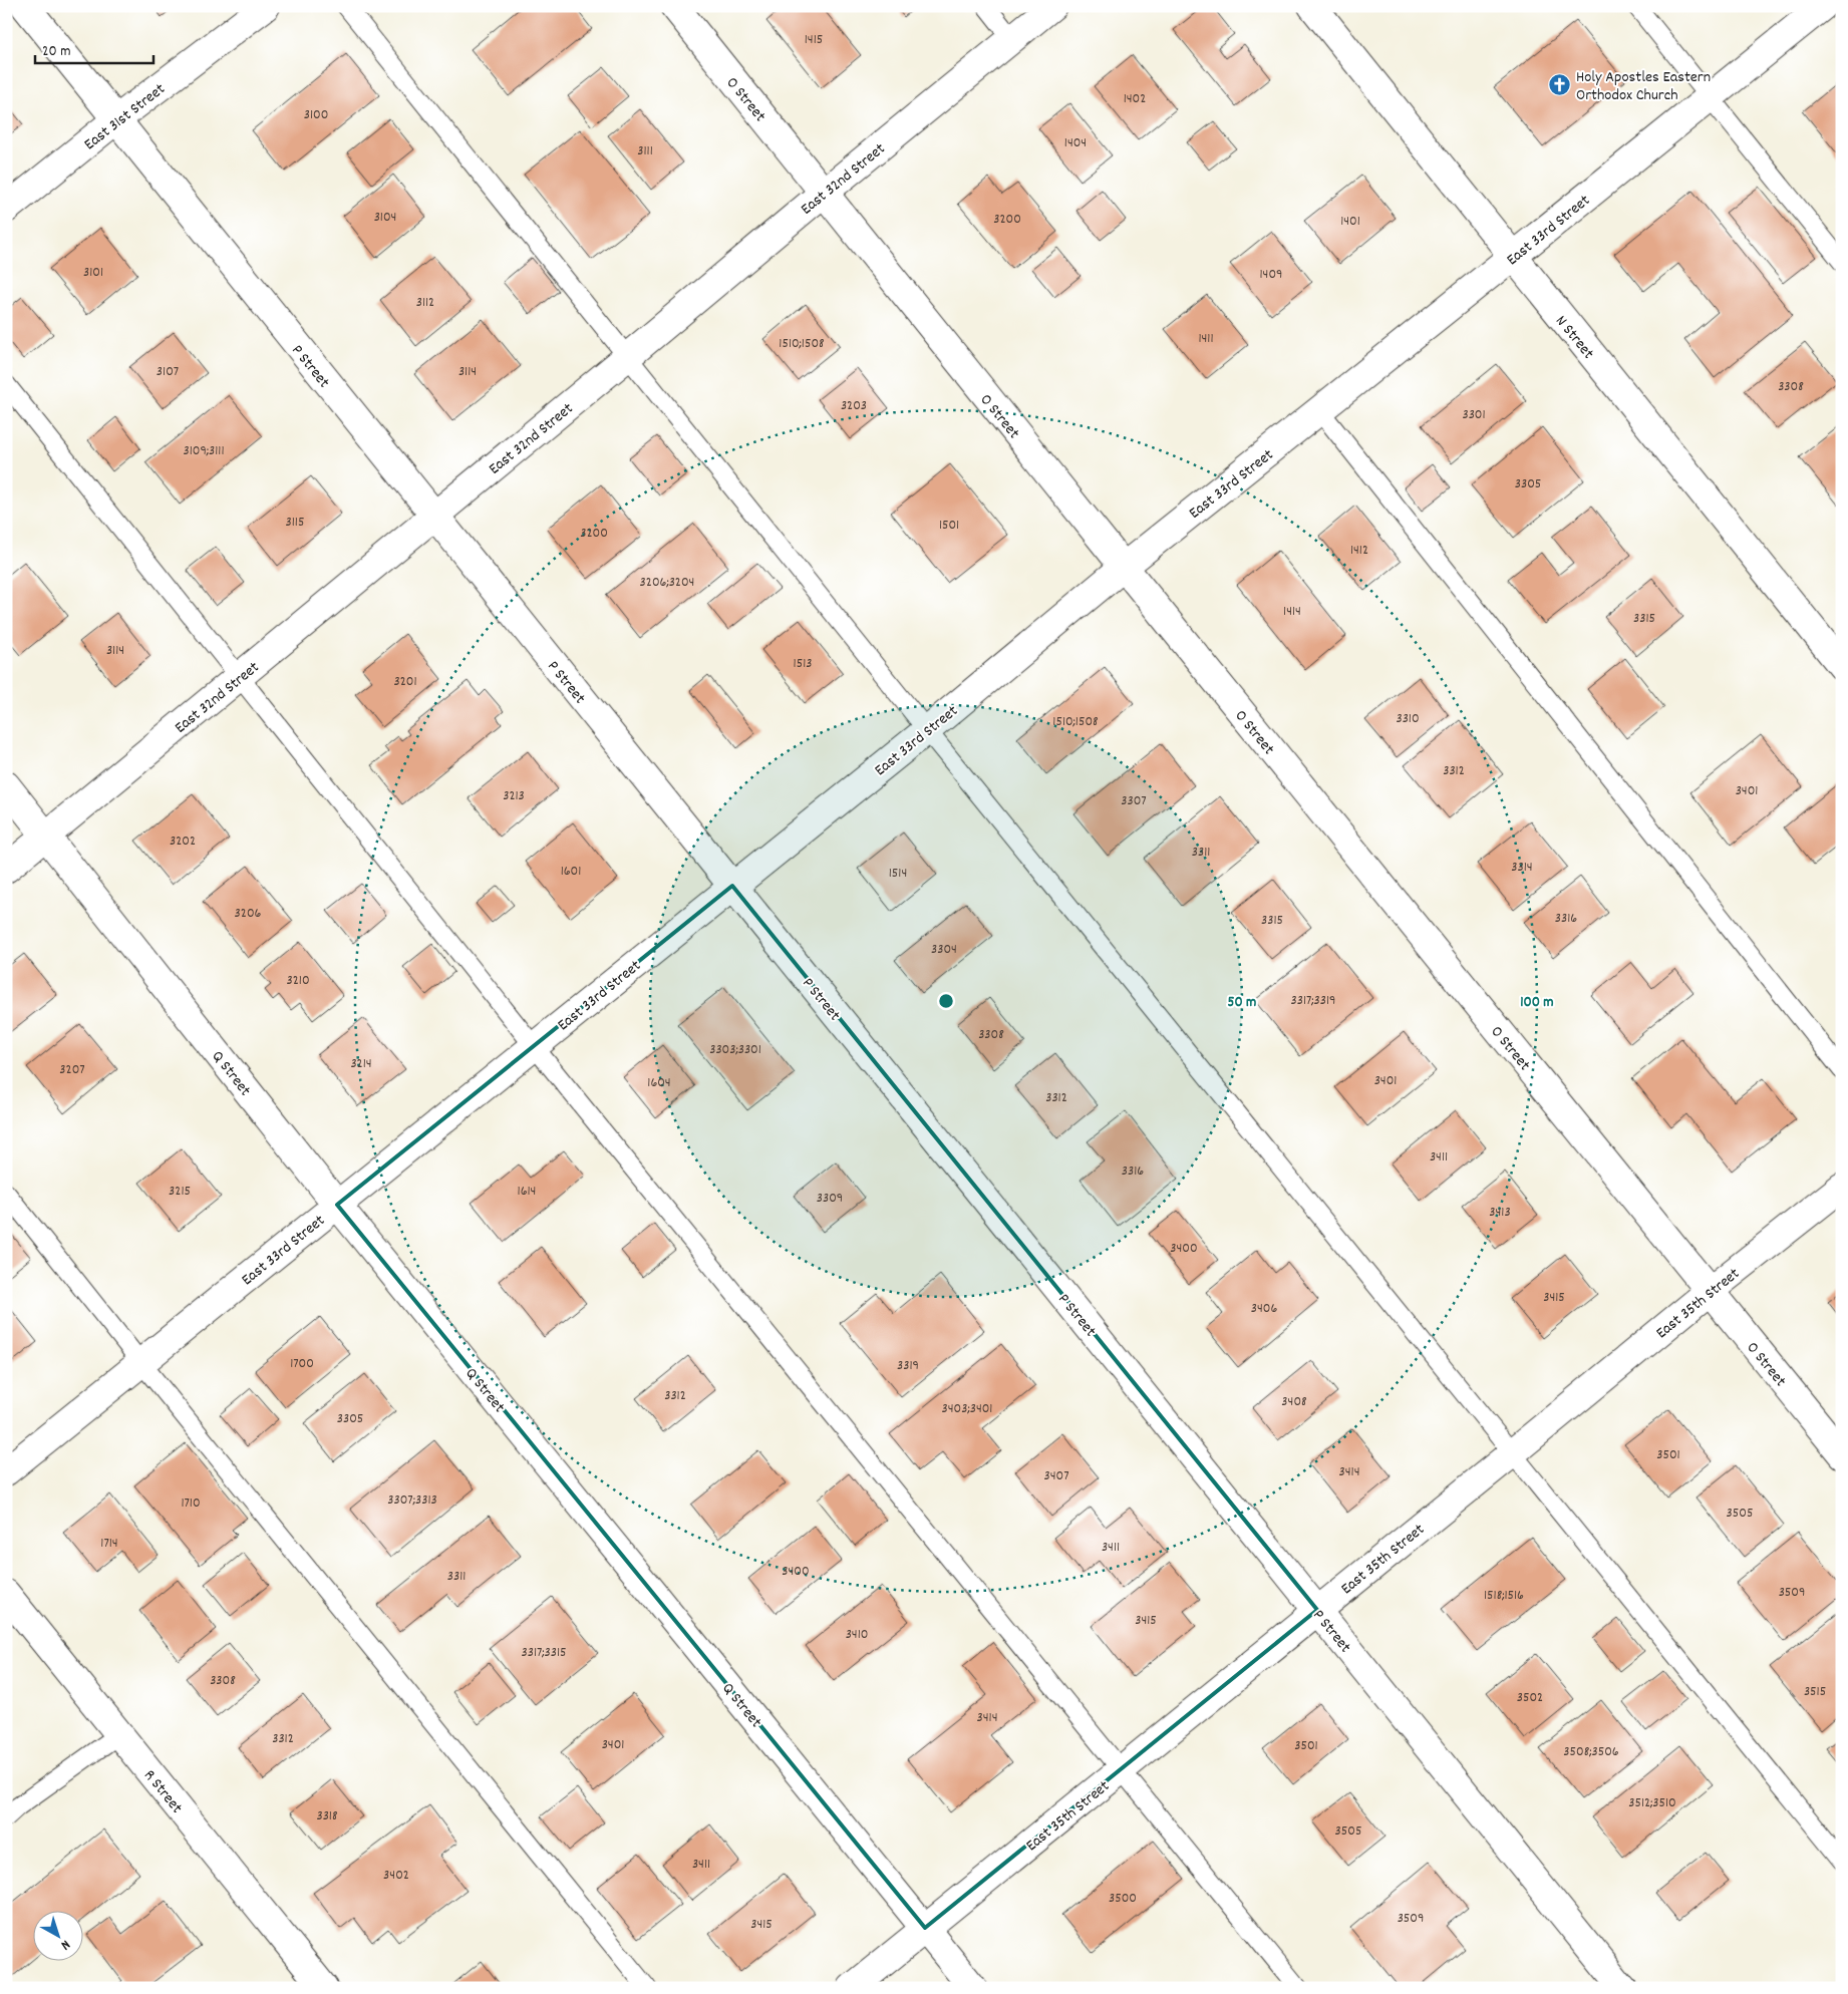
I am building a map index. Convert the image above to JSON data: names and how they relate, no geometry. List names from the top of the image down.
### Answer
{
  "streets": {
    "street": [
      "O Street",
      "East 31st Street",
      "East 32nd Street",
      "East 33rd Street",
      "N Street",
      "P Street",
      "Q Street",
      "East 35th Street",
      "R Street"
    ]
  },
  "crossings": [
    ["O Street", "East 32nd Street"],
    ["O Street", "East 33rd Street"],
    ["O Street", "East 35th Street"],
    ["East 31st Street", "P Street"],
    ["East 32nd Street", "P Street"],
    ["East 32nd Street", "Q Street"],
    ["East 33rd Street", "N Street"],
    ["East 33rd Street", "P Street"],
    ["East 33rd Street", "Q Street"],
    ["P Street", "East 35th Street"],
    ["Q Street", "East 35th Street"]
  ],
  "places": {
    "church": ["Holy Apostles Eastern Orthodox Church"]
  },
  "house_numbers": [
    "1415",
    "1402",
    "3100",
    "1404",
    "3111",
    "3104",
    "3200",
    "1401",
    "3101",
    "1409",
    "3112",
    "1411",
    "1510;1508",
    "3107",
    "3114",
    "3308",
    "3203",
    "3301",
    "3109;3111",
    "3305",
    "3115",
    "1501",
    "3200",
    "1412",
    "3206;3204",
    "1414",
    "3315",
    "3114",
    "1513",
    "3201",
    "3310",
    "1510;1508",
    "3312",
    "3401",
    "3213",
    "3307",
    "3202",
    "3311",
    "3314",
    "1601",
    "1514",
    "3206",
    "3316",
    "3315",
    "3304",
    "3210",
    "3317;3319",
    "3308",
    "3303;3301",
    "3214",
    "3207",
    "3401",
    "1604",
    "3312",
    "3411",
    "3316",
    "3215",
    "1614",
    "3309",
    "3413",
    "3400",
    "3415",
    "3406",
    "1700",
    "3319",
    "3312",
    "3408",
    "3403;3401",
    "3305",
    "3501",
    "3414",
    "3407",
    "3307;3313",
    "1710",
    "3505",
    "1714",
    "3411",
    "3400",
    "3311",
    "3509",
    "1518;1516",
    "3415",
    "3410",
    "3317;3315",
    "3308",
    "3515",
    "3502",
    "3414",
    "3312",
    "3401",
    "3501",
    "3508;3506",
    "3512;3510",
    "3318",
    "3505",
    "3411",
    "3402",
    "3500",
    "3509",
    "3415"
  ],
  "scale_bar": "20 m",
  "north": "bottom right",
  "rings": ["50 m", "100 m"]
}
